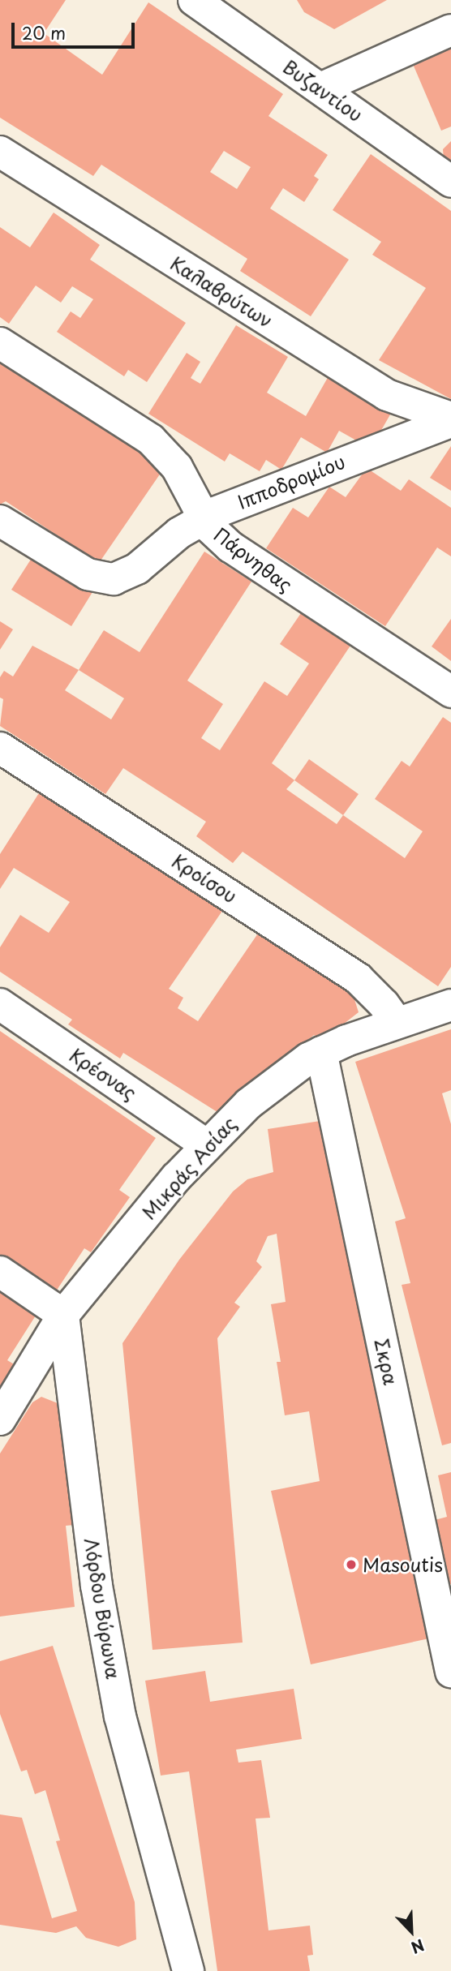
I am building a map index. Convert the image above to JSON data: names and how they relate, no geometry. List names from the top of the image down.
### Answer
{
  "streets": {
    "street": [
      "Βυζαντίου",
      "Καλαβρύτων",
      "Ιπποδρομίου",
      "Πάρνηθας",
      "Κροίσου",
      "Κρέσνας",
      "Μικράς Ασίας",
      "Σκρα",
      "Λόρδου Βύρωνα"
    ]
  },
  "crossings": [
    ["Καλαβρύτων", "Ιπποδρομίου"],
    ["Ιπποδρομίου", "Πάρνηθας"],
    ["Κροίσου", "Μικράς Ασίας"],
    ["Κρέσνας", "Μικράς Ασίας"],
    ["Μικράς Ασίας", "Σκρα"],
    ["Μικράς Ασίας", "Λόρδου Βύρωνα"]
  ],
  "places": ["Masoutis"],
  "scale_bar": "20 m",
  "north": "bottom right"
}
